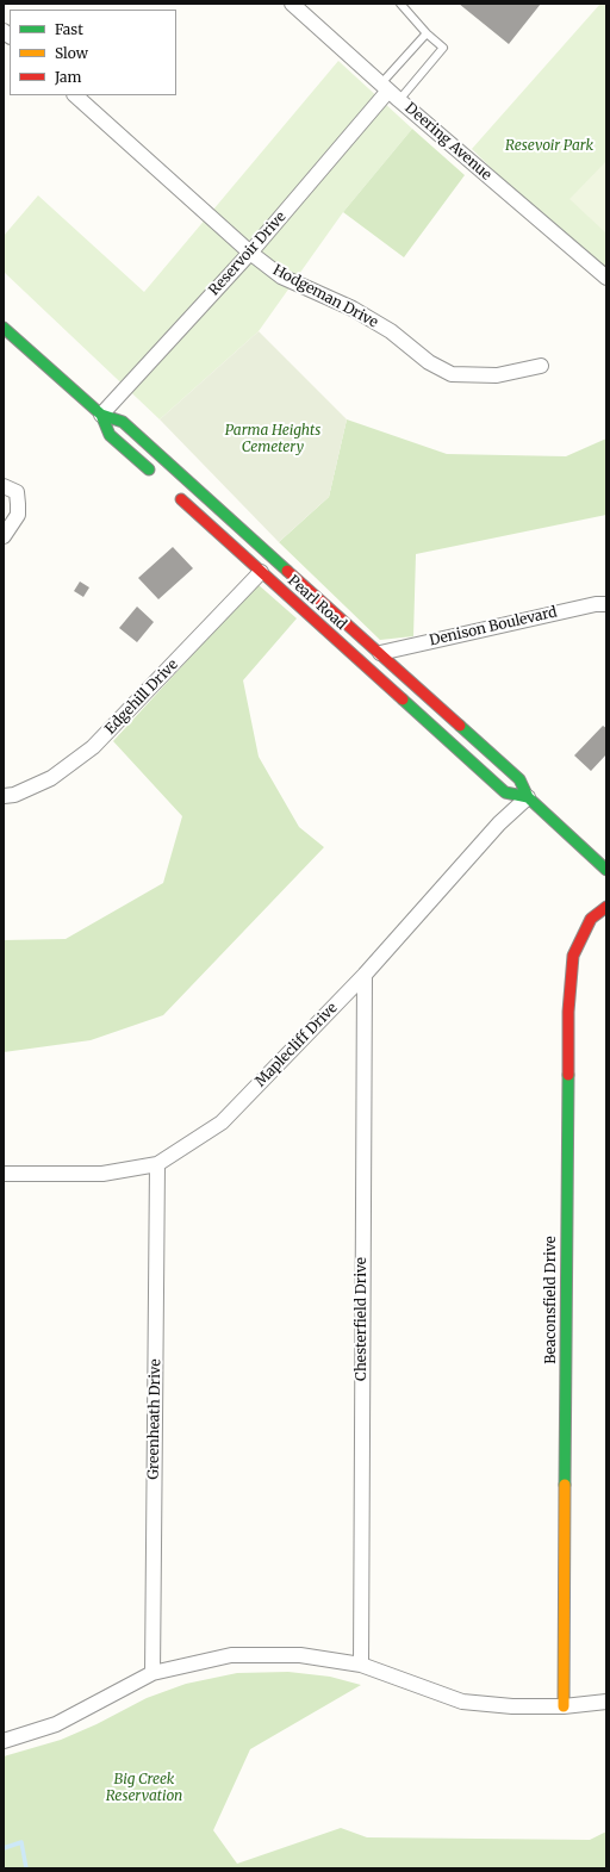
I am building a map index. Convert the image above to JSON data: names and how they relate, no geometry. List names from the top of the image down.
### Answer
{
  "streets": {
    "main road": ["Pearl Road", "Beaconsfield Drive"],
    "street": [
      "Deering Avenue",
      "Reservoir Drive",
      "Hodgeman Drive",
      "Denison Boulevard",
      "Edgehill Drive",
      "Maplecliff Drive",
      "Chesterfield Drive",
      "Greenheath Drive"
    ]
  },
  "crossings": [
    ["Deering Avenue", "Reservoir Drive"],
    ["Reservoir Drive", "Hodgeman Drive"],
    ["Reservoir Drive", "Pearl Road"],
    ["Pearl Road", "Denison Boulevard"],
    ["Pearl Road", "Edgehill Drive"],
    ["Pearl Road", "Maplecliff Drive"],
    ["Maplecliff Drive", "Chesterfield Drive"],
    ["Maplecliff Drive", "Greenheath Drive"]
  ],
  "parks": ["Resevoir Park", "Parma Heights Cemetery", "Big Creek Reservation"],
  "legend": ["Fast", "Slow", "Jam"]
}
